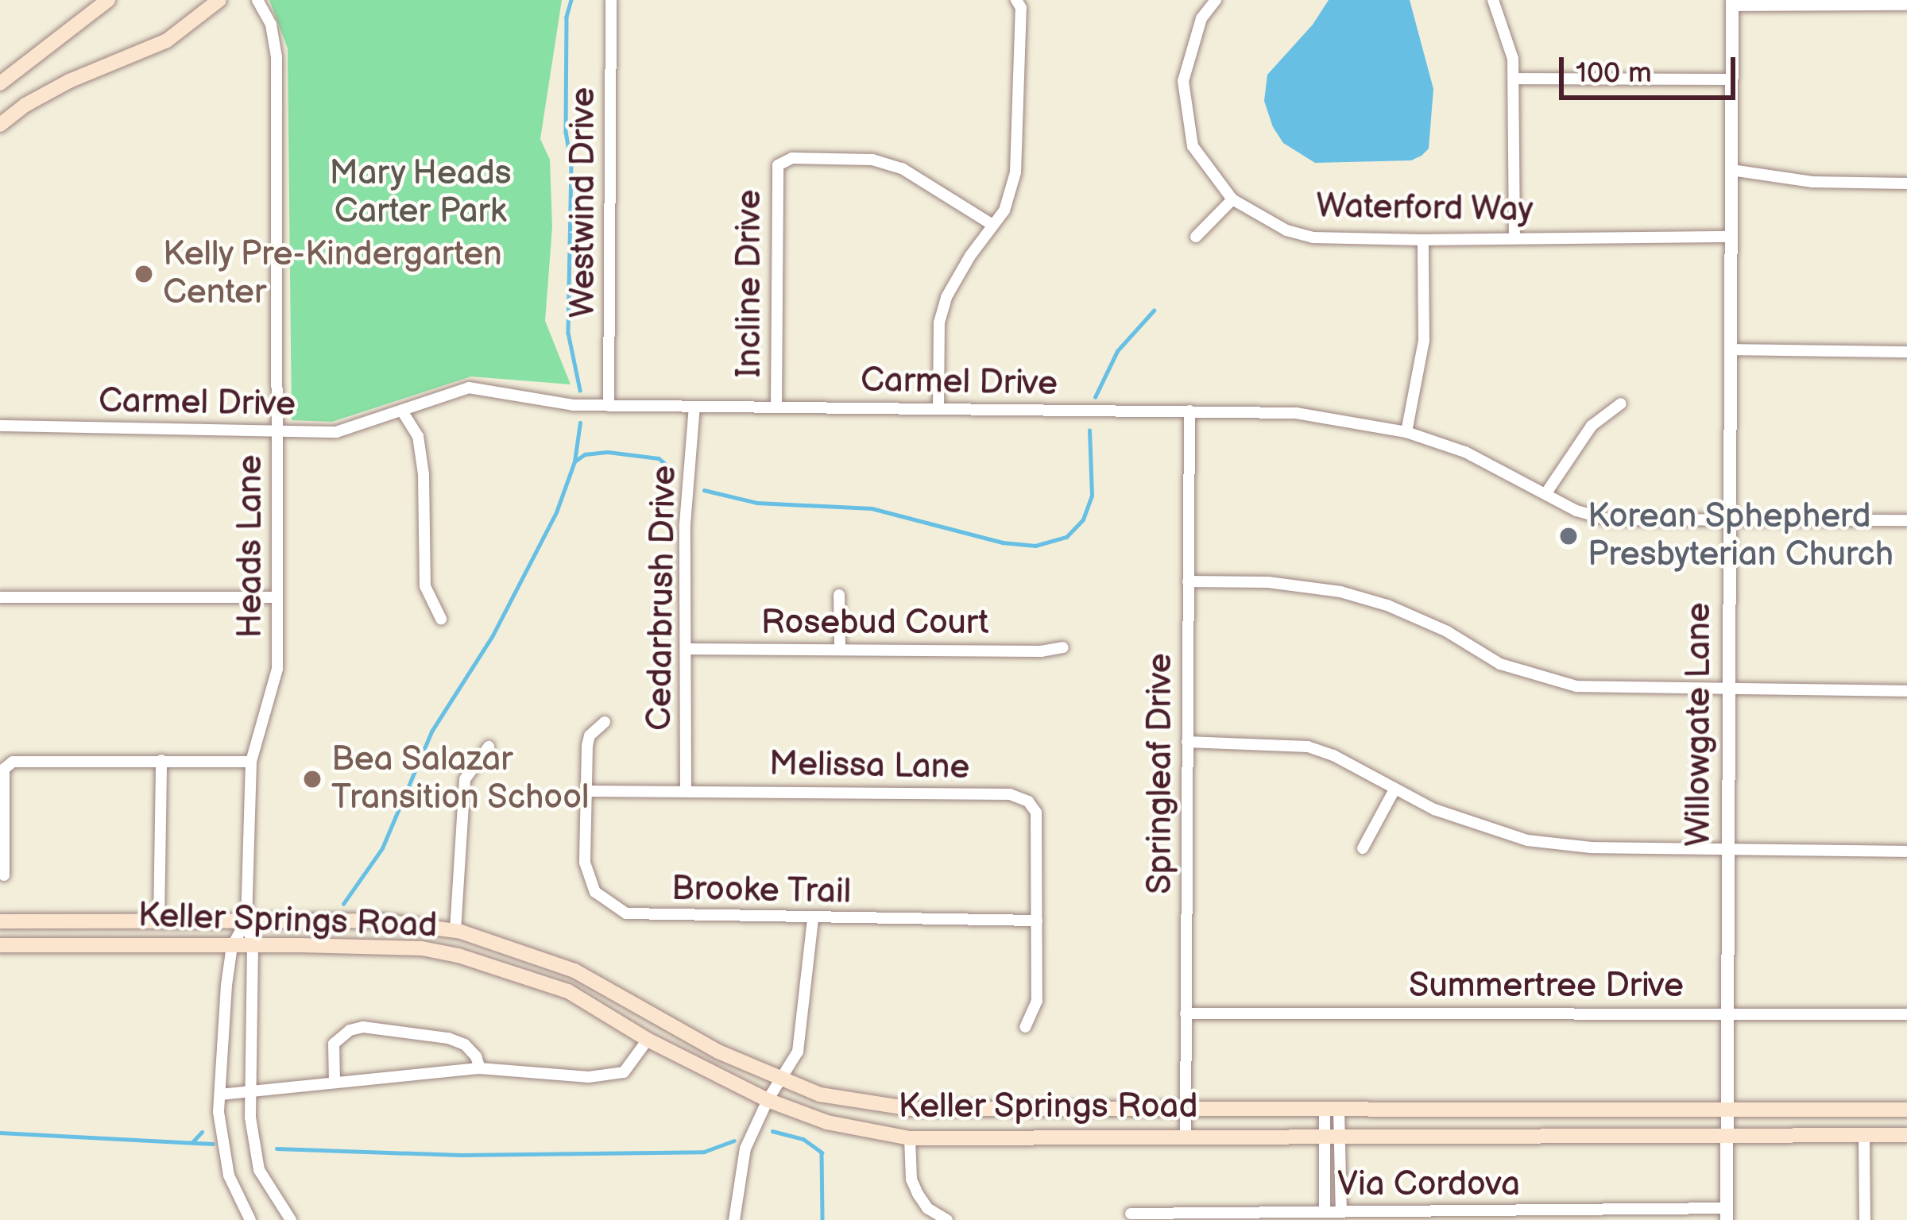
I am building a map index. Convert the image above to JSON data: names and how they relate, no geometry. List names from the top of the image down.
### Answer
{
  "streets": {
    "main road": ["Keller Springs Road"],
    "street": [
      "Westwind Drive",
      "Waterford Way",
      "Incline Drive",
      "Carmel Drive",
      "Heads Lane",
      "Cedarbrush Drive",
      "Rosebud Court",
      "Willowgate Lane",
      "Melissa Lane",
      "Springleaf Drive",
      "Brooke Trail",
      "Summertree Drive",
      "Via Cordova"
    ]
  },
  "crossings": [
    ["Westwind Drive", "Carmel Drive"],
    ["Waterford Way", "Willowgate Lane"],
    ["Incline Drive", "Carmel Drive"],
    ["Carmel Drive", "Heads Lane"],
    ["Carmel Drive", "Cedarbrush Drive"],
    ["Carmel Drive", "Willowgate Lane"],
    ["Carmel Drive", "Springleaf Drive"],
    ["Heads Lane", "Keller Springs Road"],
    ["Cedarbrush Drive", "Rosebud Court"],
    ["Cedarbrush Drive", "Melissa Lane"],
    ["Willowgate Lane", "Keller Springs Road"],
    ["Willowgate Lane", "Summertree Drive"],
    ["Willowgate Lane", "Via Cordova"],
    ["Melissa Lane", "Brooke Trail"],
    ["Springleaf Drive", "Keller Springs Road"],
    ["Springleaf Drive", "Summertree Drive"]
  ],
  "parks": ["Mary Heads Carter Park"],
  "places": ["Kelly Pre-Kindergarten Center", "Korean Sphepherd Presbyterian Church", "Bea Salazar Transition School"],
  "scale_bar": "100 m"
}
